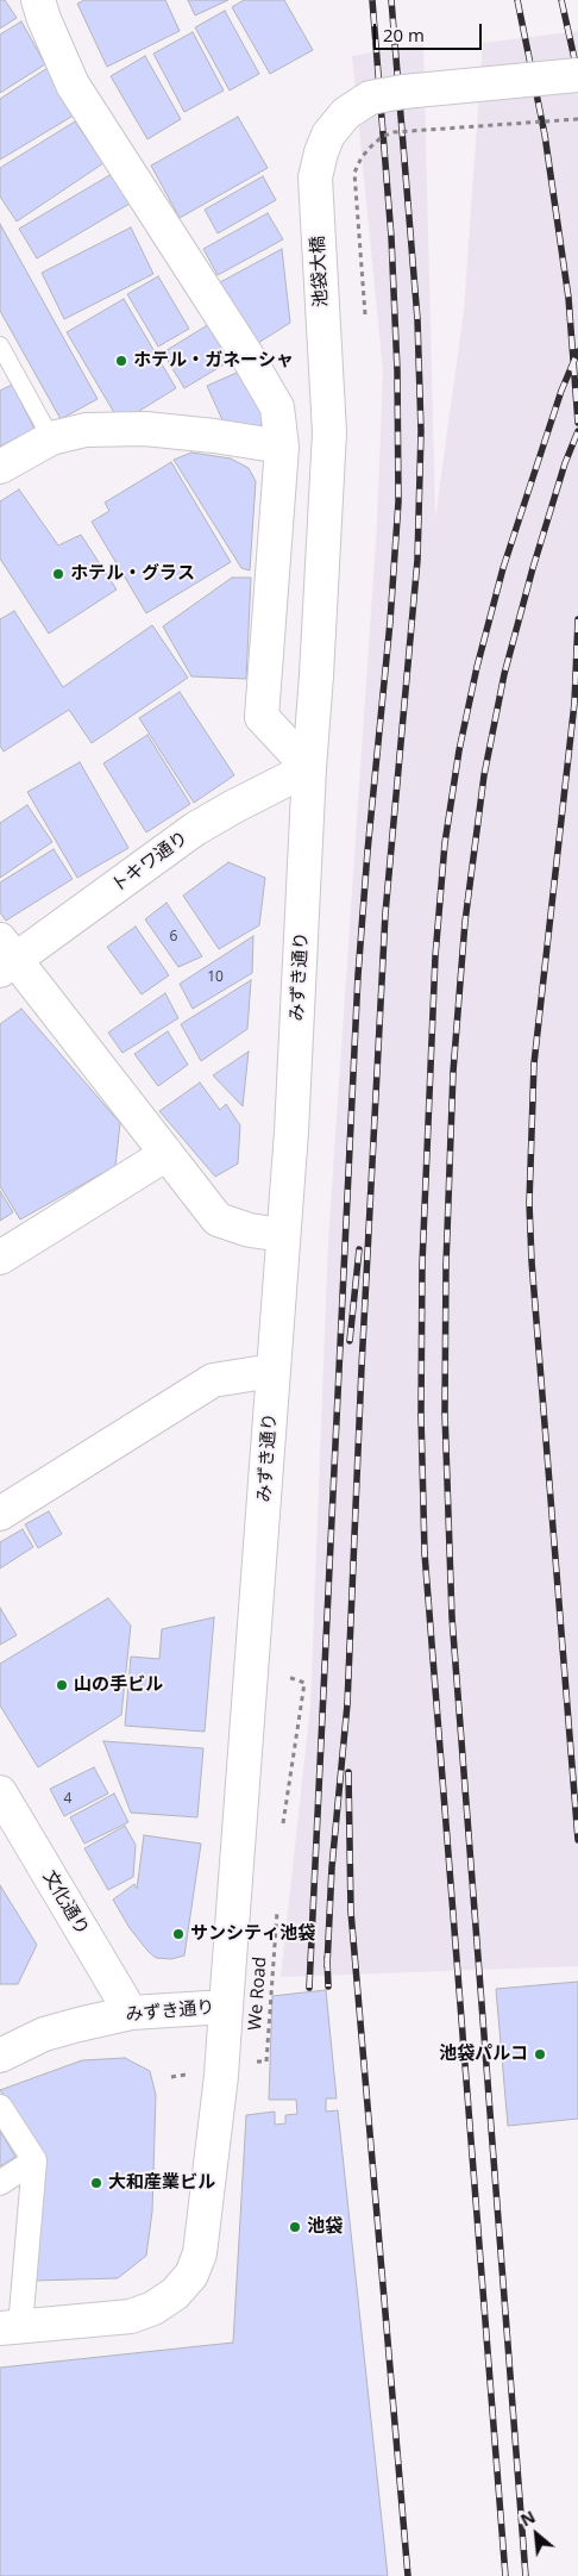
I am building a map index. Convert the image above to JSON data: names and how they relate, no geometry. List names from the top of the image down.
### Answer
{
  "streets": {
    "street": [
      "池袋大橋",
      "トキワ通り",
      "みずき通り",
      "文化通り"
    ],
    "path": ["We Road"]
  },
  "crossings": [
    ["池袋大橋", "みずき通り"],
    ["トキワ通り", "みずき通り"],
    ["みずき通り", "文化通り"]
  ],
  "places": [
    "ホテル・ガネーシャ",
    "ホテル・グラス",
    "山の手ビル",
    "サンシティ池袋",
    "池袋パルコ",
    "大和産業ビル",
    "池袋"
  ],
  "house_numbers": ["6", "10", "4"],
  "scale_bar": "20 m",
  "north": "top left"
}
